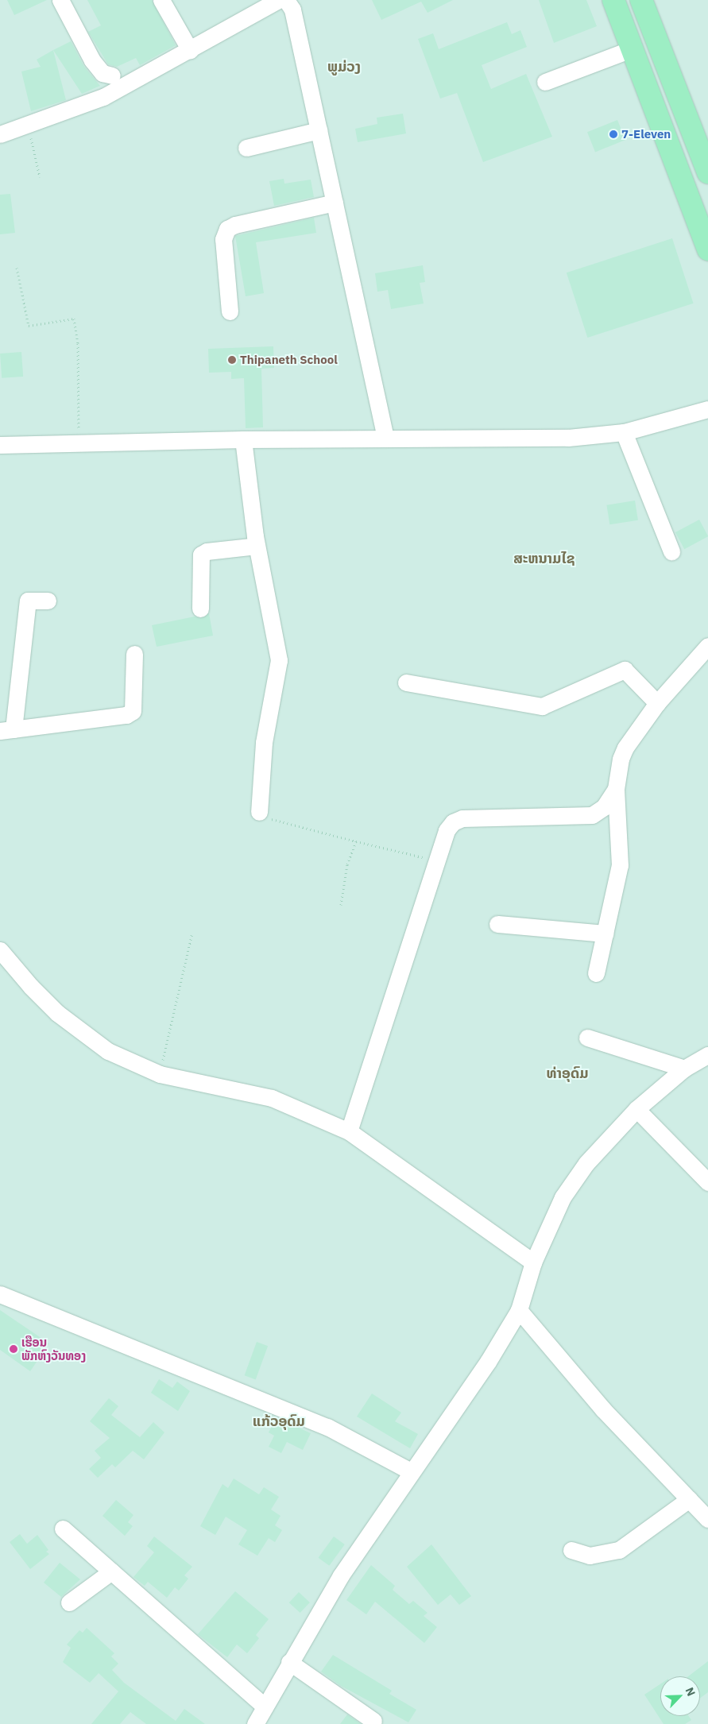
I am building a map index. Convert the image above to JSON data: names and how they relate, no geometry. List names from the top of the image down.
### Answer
{
  "districts": [
    "ພູມ່ວງ",
    "ສະຫນາມໄຊ",
    "ທ່າອຸດົມ",
    "ແກ້ວອຸດົມ"
  ],
  "places": ["7-Eleven", "Thipaneth School", "ເຮືອນ ພັກຫົງວັນທອງ"],
  "north": "top right"
}
